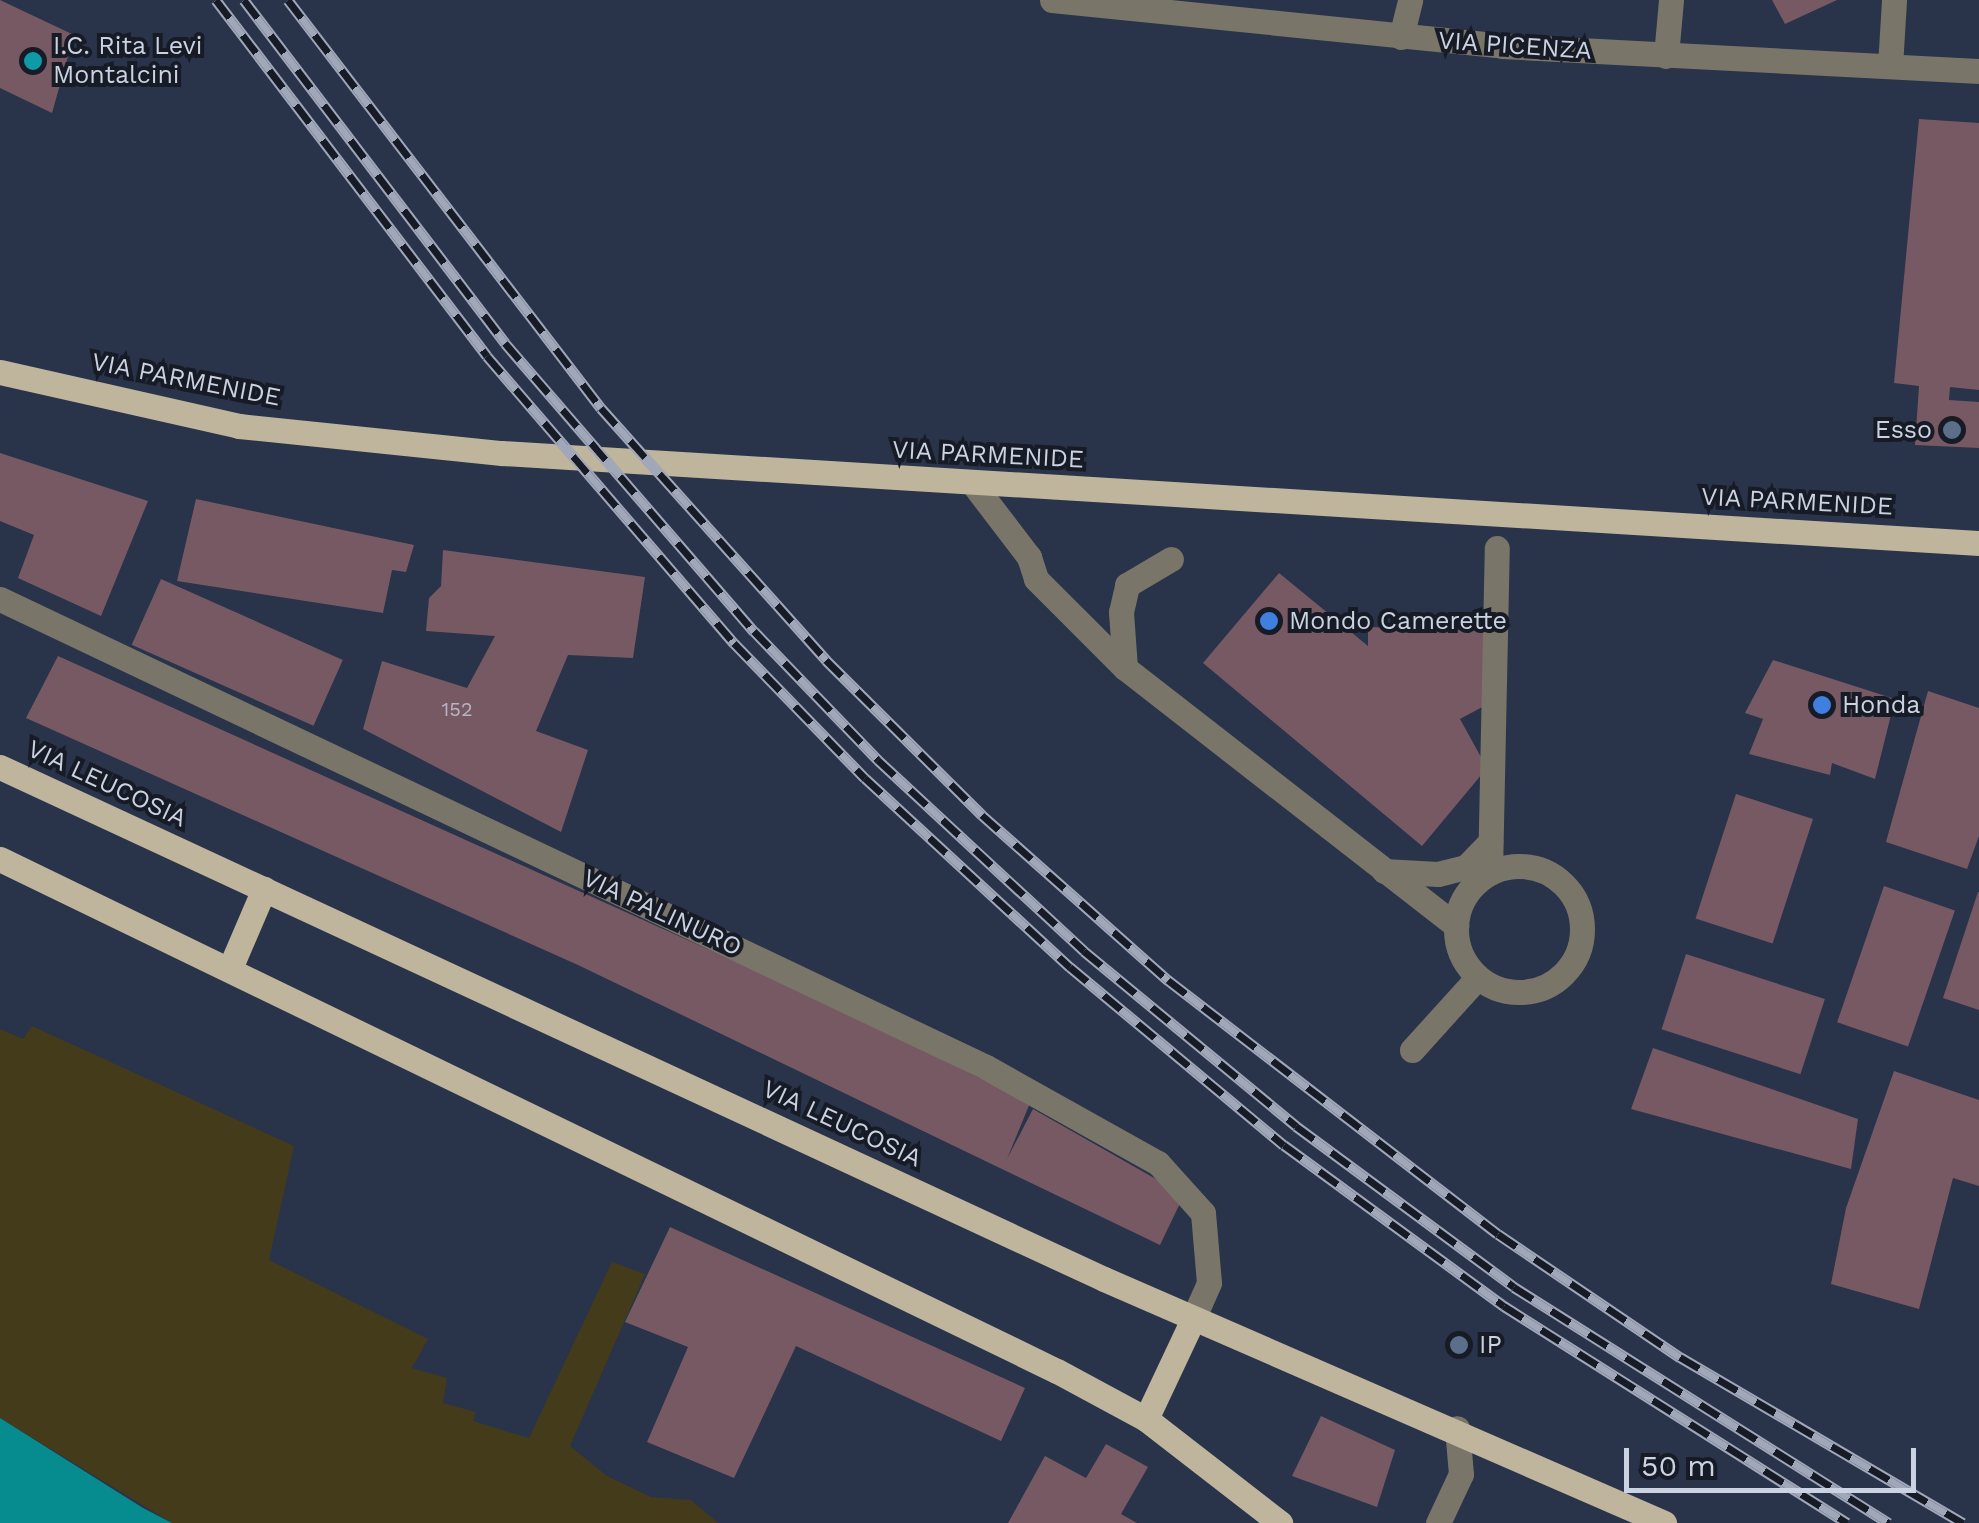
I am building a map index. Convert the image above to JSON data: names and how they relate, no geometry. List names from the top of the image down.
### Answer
{
  "streets": {
    "main road": ["VIA PARMENIDE", "VIA LEUCOSIA"],
    "street": ["VIA PICENZA", "VIA PALINURO"]
  },
  "crossings": [
    ["VIA LEUCOSIA", "VIA PALINURO"]
  ],
  "places": [
    "I.C. Rita Levi Montalcini",
    "Esso",
    "Mondo Camerette",
    "Honda",
    "IP"
  ],
  "house_numbers": ["152"],
  "scale_bar": "50 m"
}
